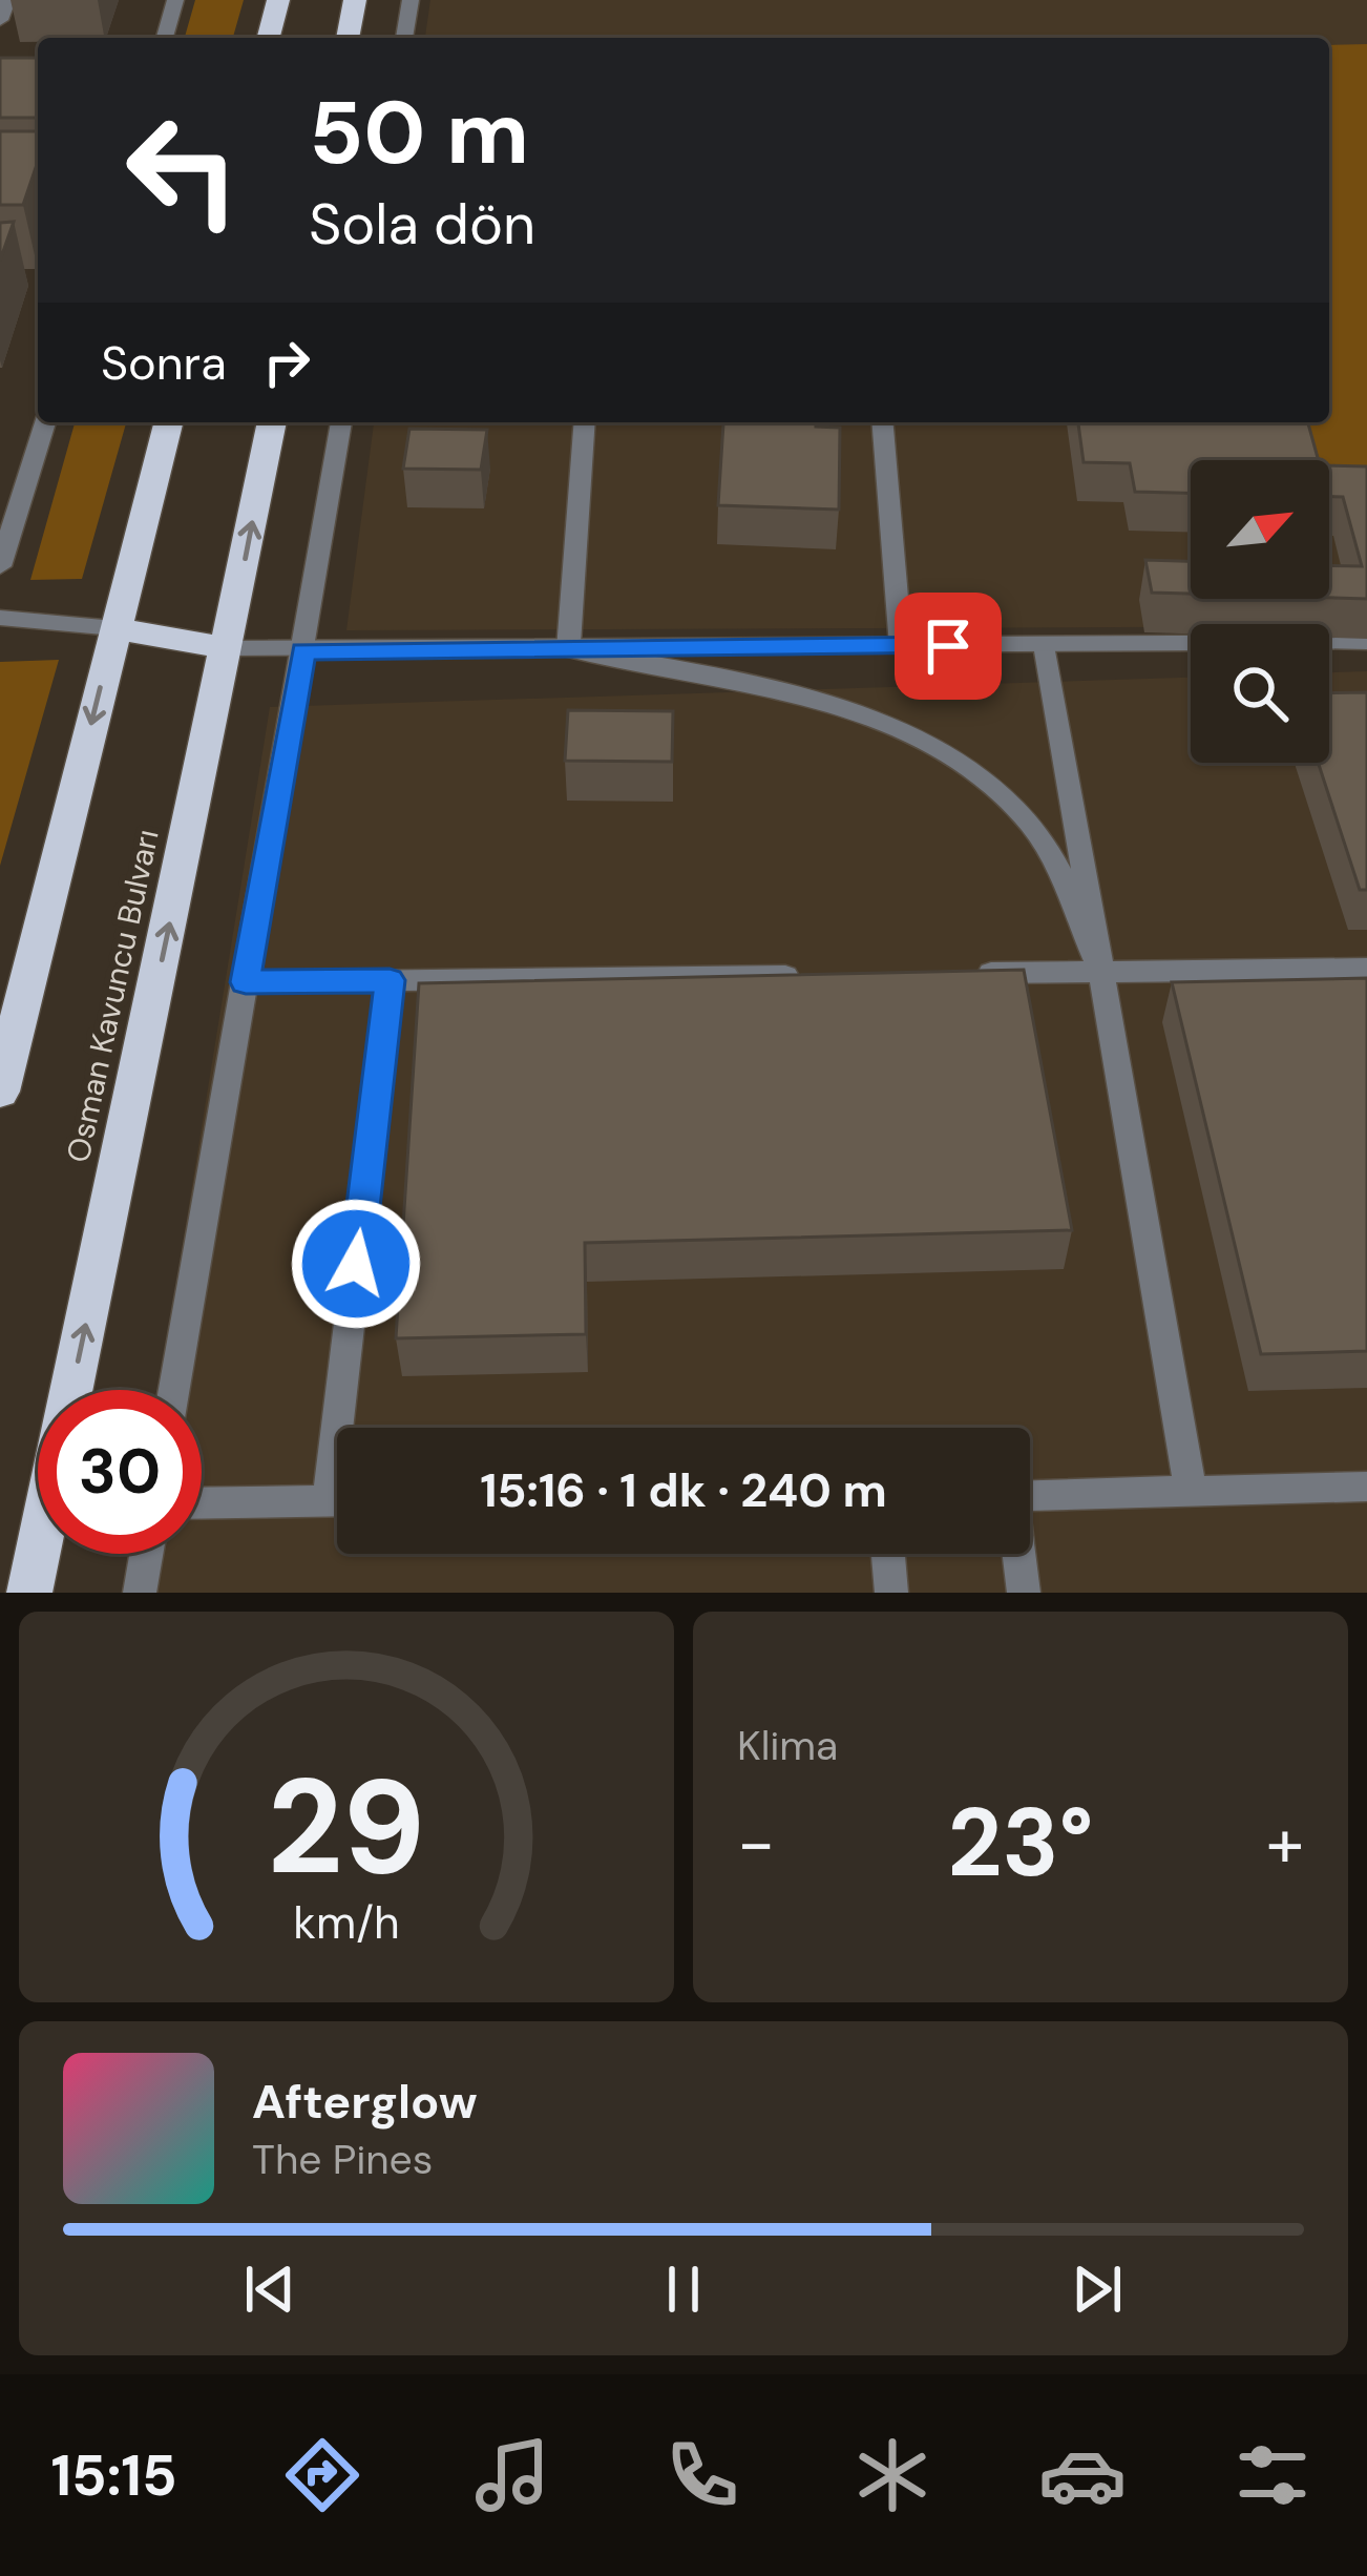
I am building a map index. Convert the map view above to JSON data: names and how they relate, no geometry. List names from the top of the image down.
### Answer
{
  "streets": {
    "highway": ["Osman Kavuncu Bulvarı"]
  },
  "north": "top right",
  "page": {
    "turn": ["50 m", "Sola dön"],
    "then": "Sonra",
    "limit": "30",
    "trip": "15:16 · 1 dk · 240 m",
    "tile": "Klima",
    "heat": ["−", "23°", "+"],
    "song": ["Afterglow", "The Pines"],
    "tabs": "15:15",
    "gauge": ["29", "km/h"]
  }
}
